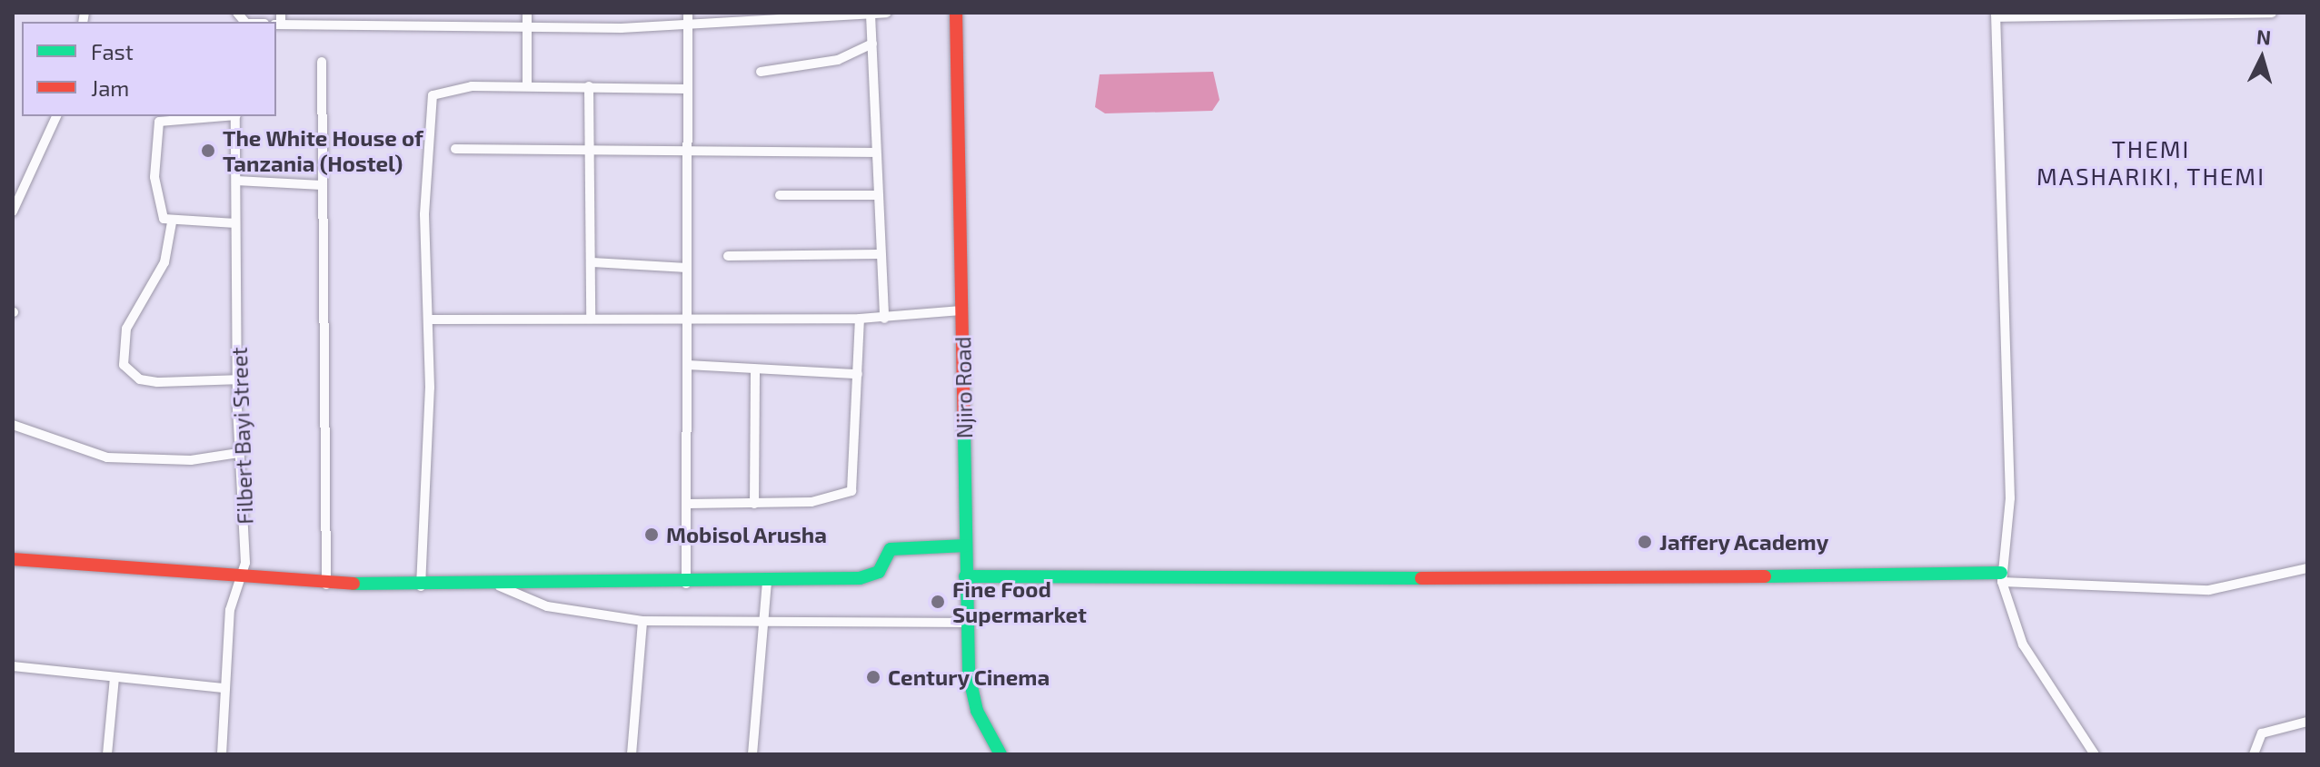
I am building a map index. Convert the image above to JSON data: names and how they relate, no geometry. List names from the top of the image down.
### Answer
{
  "streets": {
    "street": ["Njiro Road", "Filbert Bayi Street"]
  },
  "districts": ["THEMI MASHARIKI, THEMI"],
  "places": [
    "The White House of Tanzania (Hostel)",
    "Mobisol Arusha",
    "Jaffery Academy",
    "Fine Food Supermarket",
    "Century Cinema"
  ],
  "legend": ["Fast", "Jam"],
  "north": "top"
}
